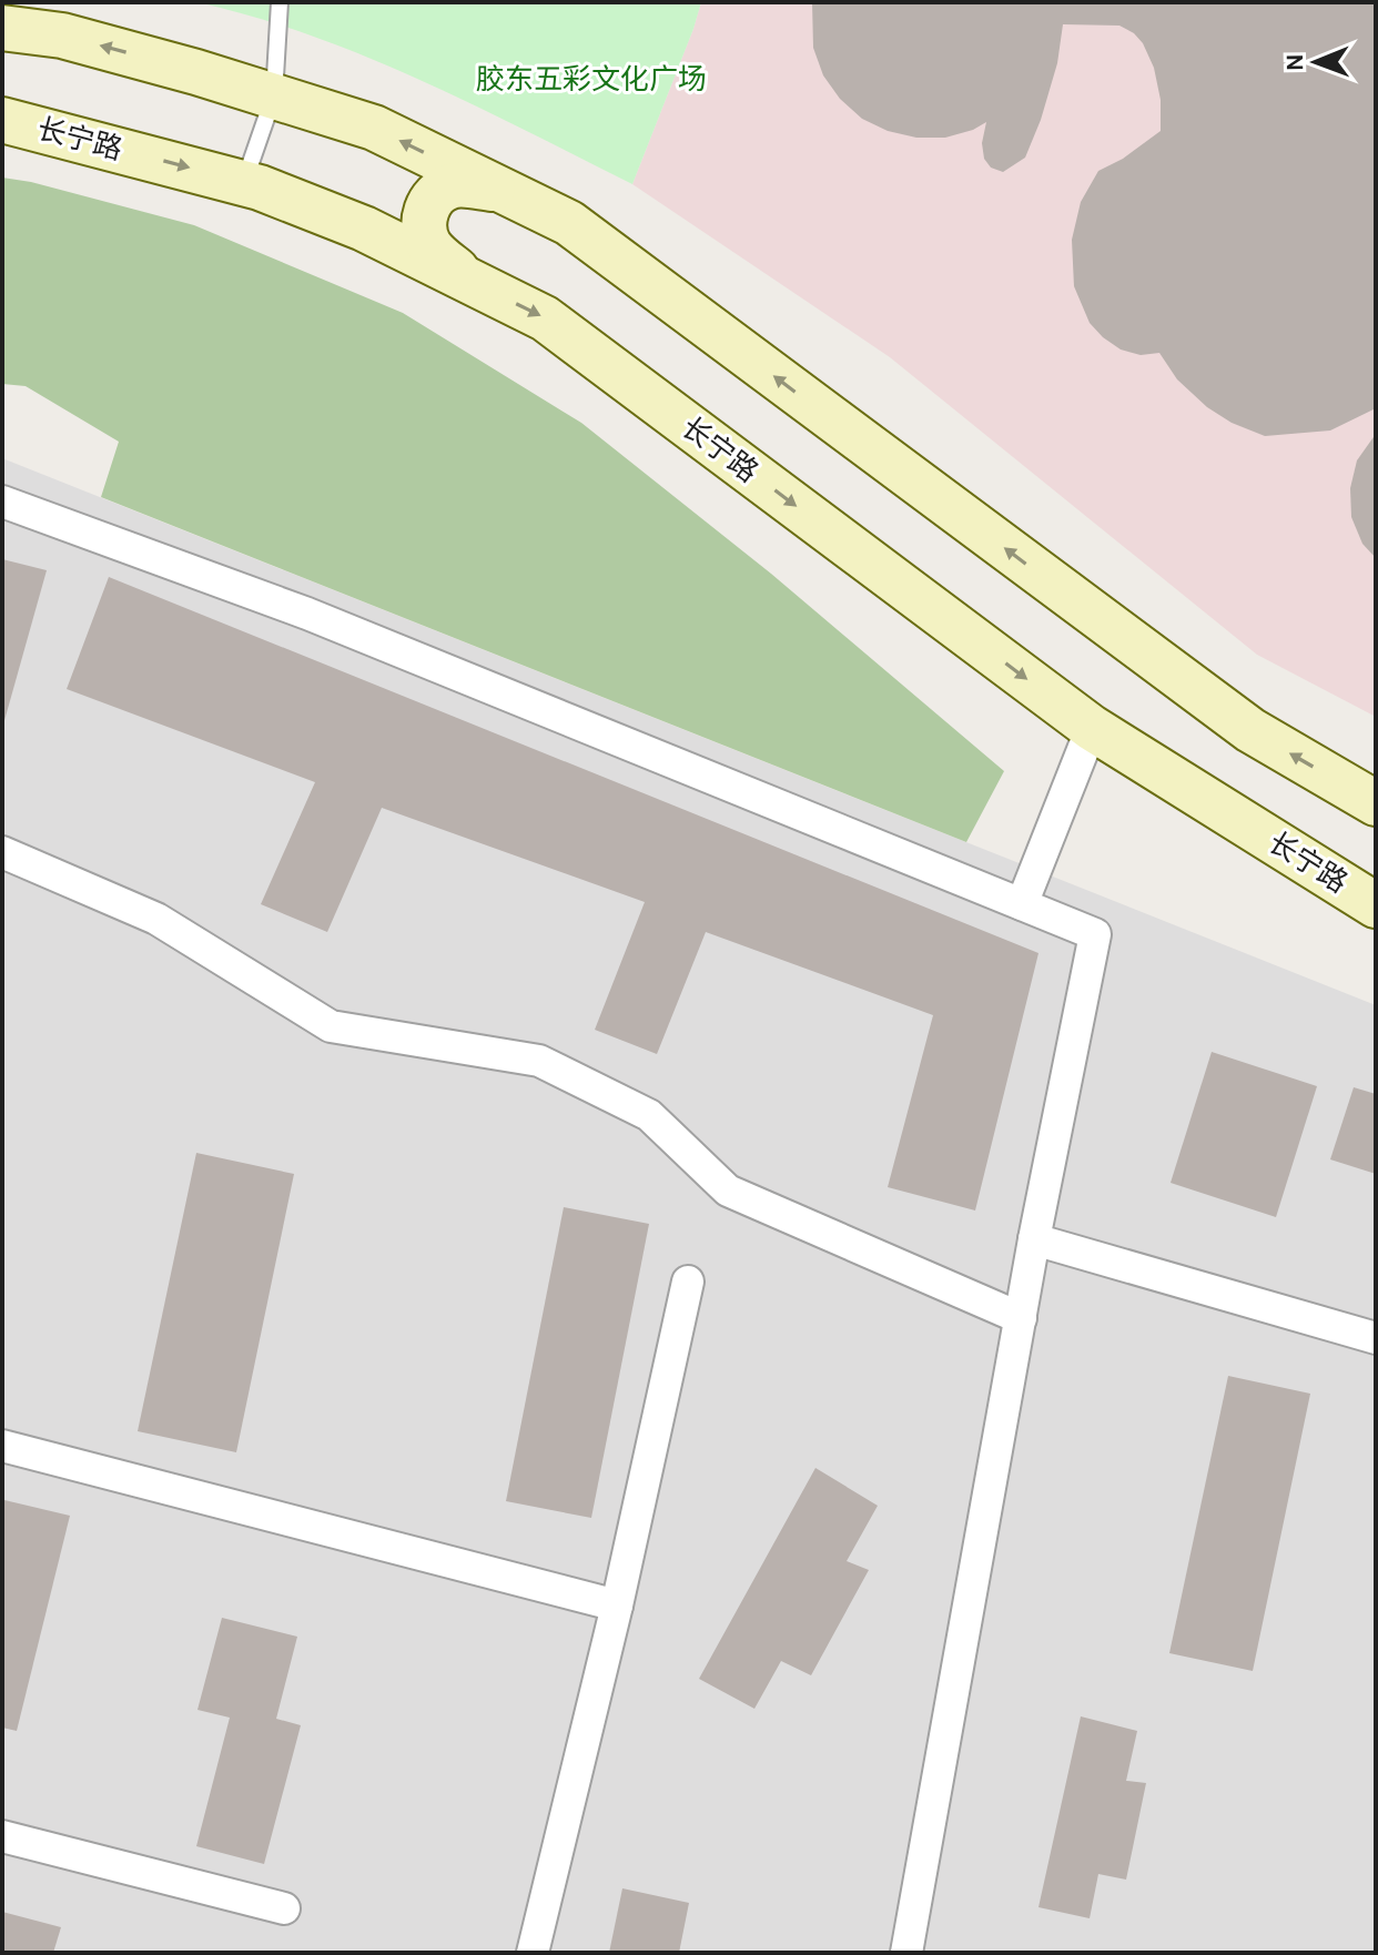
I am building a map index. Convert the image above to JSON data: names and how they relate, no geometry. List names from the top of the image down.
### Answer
{
  "streets": {
    "street": ["长宁路"]
  },
  "parks": ["胶东五彩文化广场"],
  "north": "left"
}
